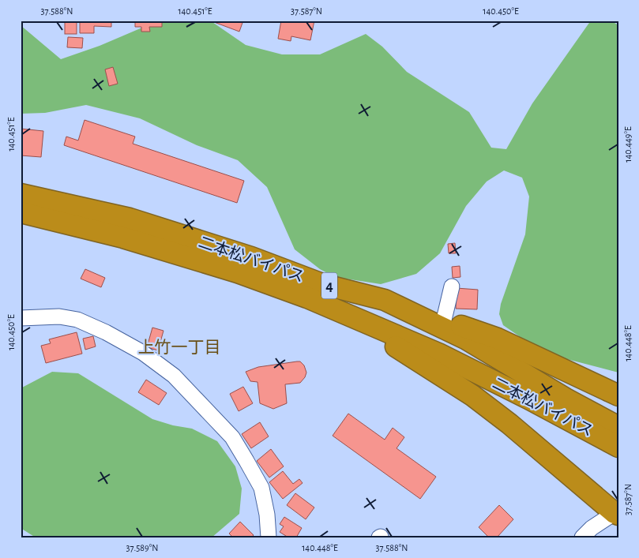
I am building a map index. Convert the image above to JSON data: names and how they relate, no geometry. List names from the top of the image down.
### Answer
{
  "streets": {
    "highway": ["二本松バイパス", "4"]
  },
  "districts": ["上竹一丁目"],
  "coordinates": [
    "37.588°N",
    "140.451°E",
    "37.587°N",
    "140.450°E",
    "140.449°E",
    "140.448°E",
    "37.589°N"
  ]
}
